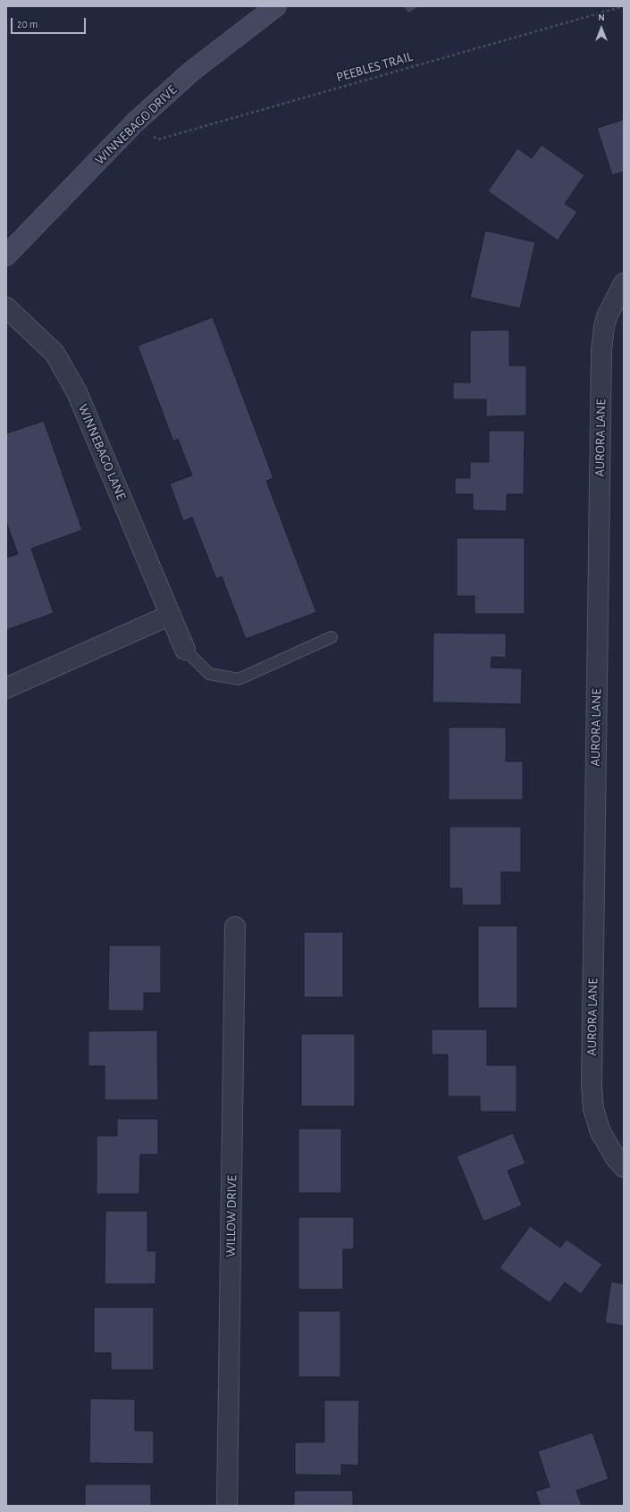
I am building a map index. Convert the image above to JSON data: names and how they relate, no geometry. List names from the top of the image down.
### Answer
{
  "streets": {
    "main road": ["WINNEBAGO DRIVE"],
    "street": ["AURORA LANE", "WINNEBAGO LANE", "WILLOW DRIVE"],
    "path": ["PEEBLES TRAIL"]
  },
  "crossings": [
    ["PEEBLES TRAIL", "WINNEBAGO DRIVE"]
  ],
  "scale_bar": "20 m",
  "north": "top"
}
